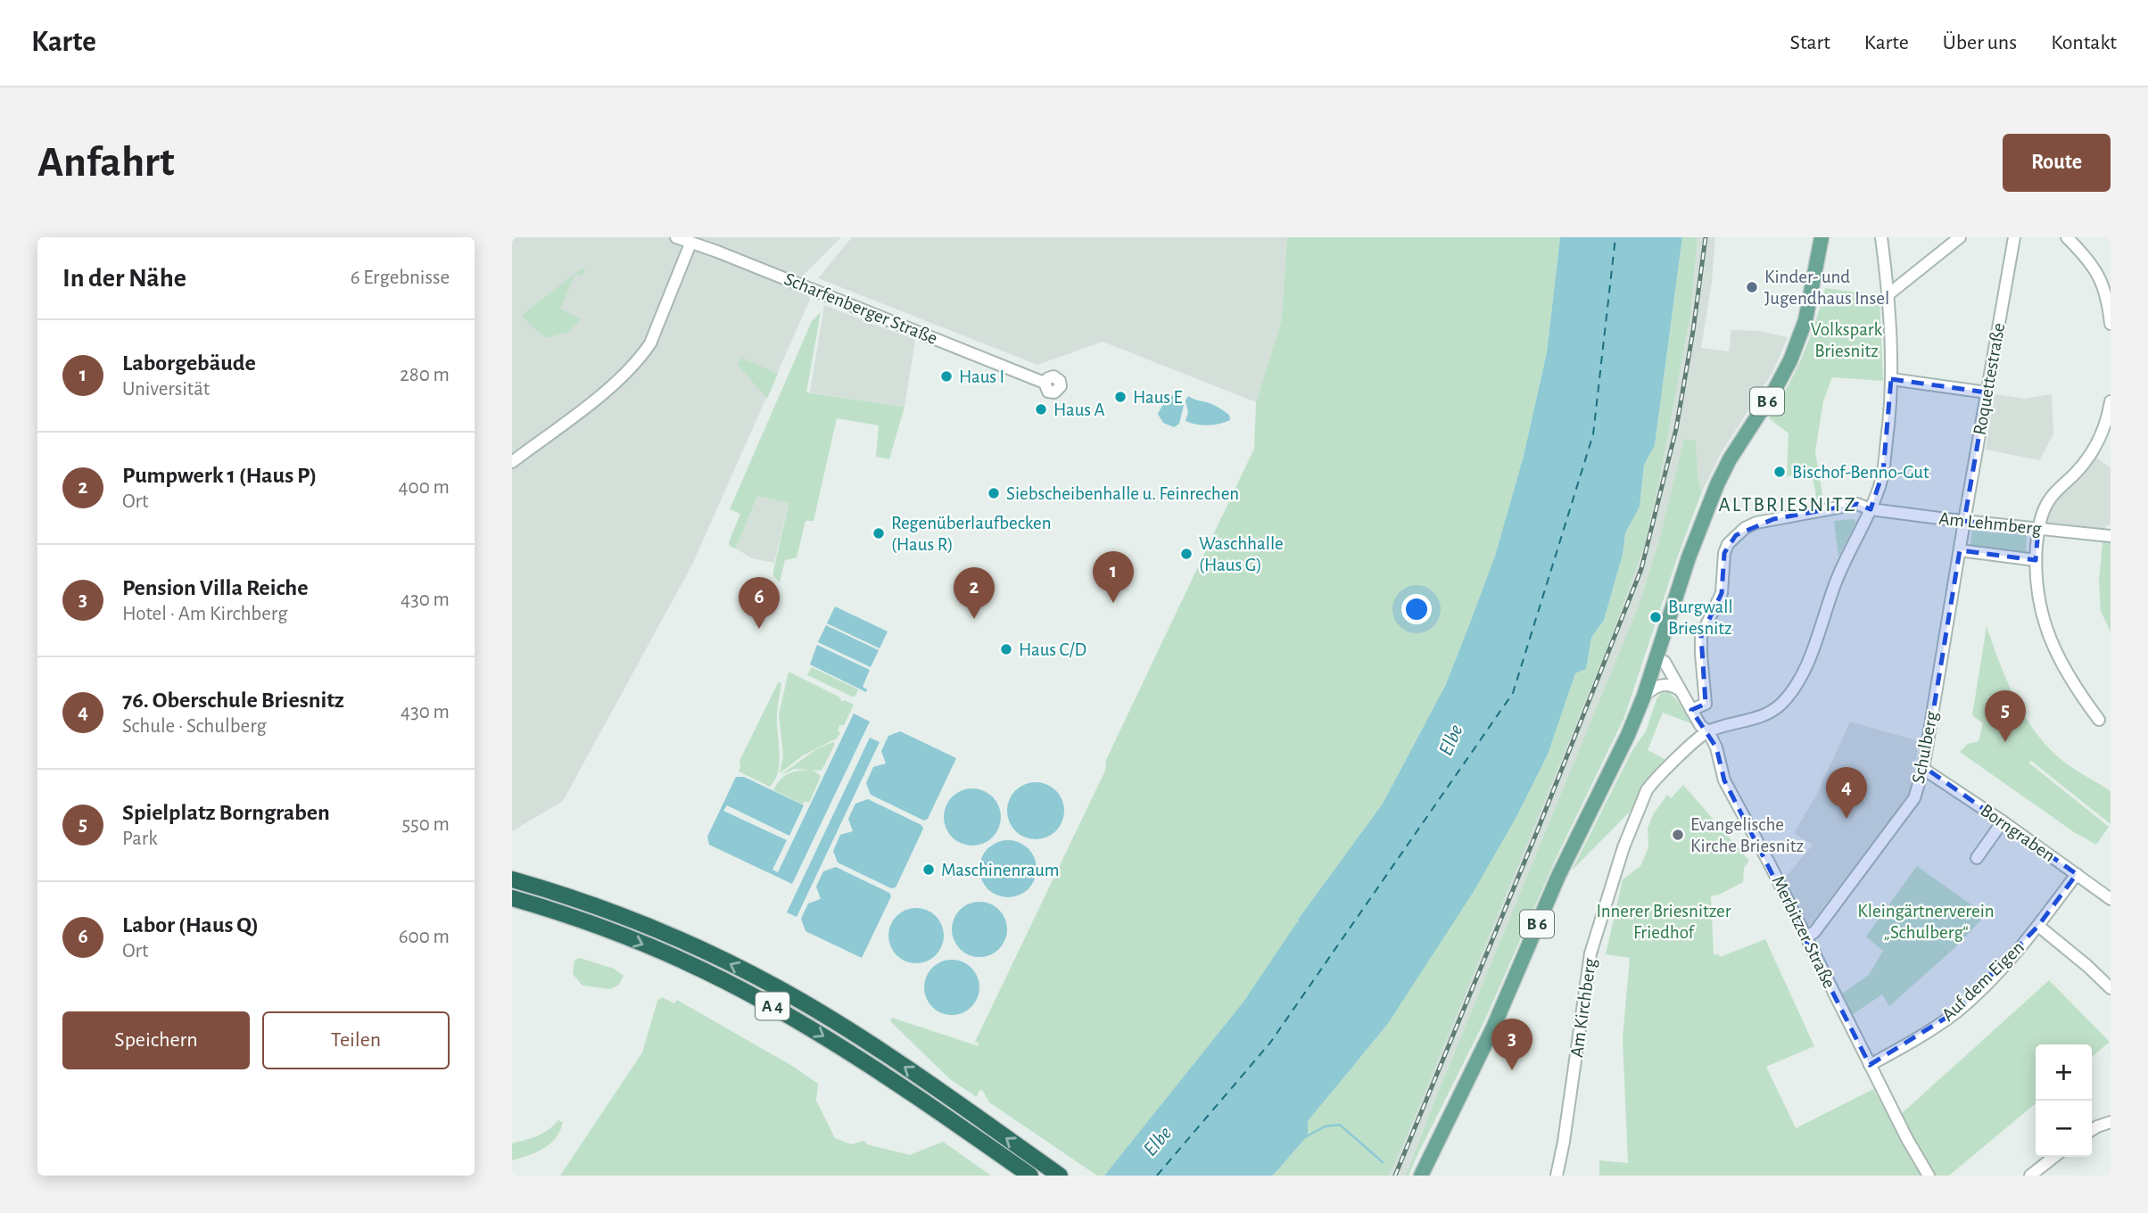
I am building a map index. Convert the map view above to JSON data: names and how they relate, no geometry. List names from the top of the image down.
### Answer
{
  "streets": {
    "highway": ["A 4"],
    "main road": ["B 6"],
    "street": [
      "Scharfenberger Straße",
      "Roquettestraße",
      "Am Lehmberg",
      "Schulberg",
      "Borngraben",
      "Merbitzer Straße",
      "Auf dem Eigen",
      "Am Kirchberg"
    ]
  },
  "crossings": [
    ["Roquettestraße", "Am Lehmberg"],
    ["Roquettestraße", "Schulberg"],
    ["B 6", "Merbitzer Straße"],
    ["Am Lehmberg", "Schulberg"],
    ["Schulberg", "Borngraben"],
    ["Schulberg", "Merbitzer Straße"],
    ["Borngraben", "Auf dem Eigen"],
    ["Merbitzer Straße", "Auf dem Eigen"],
    ["Merbitzer Straße", "Am Kirchberg"]
  ],
  "districts": ["ALTBRIESNITZ"],
  "water": ["Elbe"],
  "parks": ["Volkspark Briesnitz", "Innerer Briesnitzer Friedhof", "Kleingärtnerverein „Schulberg“"],
  "places": [
    "Kinder- und Jugendhaus Insel",
    "Haus I",
    "Haus E",
    "Haus A",
    "Bischof-Benno-Gut",
    "Siebscheibenhalle u. Feinrechen",
    "Regenüberlaufbecken (Haus R)",
    "Waschhalle (Haus G)",
    "Burgwall Briesnitz",
    "Haus C/D",
    "Evangelische Kirche Briesnitz",
    "Maschinenraum"
  ],
  "page": {
    "header": "Karte",
    "nav": [
      "Start",
      "Karte",
      "Über uns",
      "Kontakt"
    ],
    "buttons": [
      "Route",
      ["Speichern", "Teilen"]
    ],
    "title": "Anfahrt",
    "heading": ["In der Nähe", "6 Ergebnisse"],
    "list": [
      {
        "mark": "1",
        "name": "Laborgebäude",
        "note": "Universität",
        "value": "280 m"
      },
      {
        "mark": "2",
        "name": "Pumpwerk 1 (Haus P)",
        "note": "Ort",
        "value": "400 m"
      },
      {
        "mark": "3",
        "name": "Pension Villa Reiche",
        "note": "Hotel · Am Kirchberg",
        "value": "430 m"
      },
      {
        "mark": "4",
        "name": "76. Oberschule Briesnitz",
        "note": "Schule · Schulberg",
        "value": "430 m"
      },
      {
        "mark": "5",
        "name": "Spielplatz Borngraben",
        "note": "Park",
        "value": "550 m"
      },
      {
        "mark": "6",
        "name": "Labor (Haus Q)",
        "note": "Ort",
        "value": "600 m"
      }
    ],
    "pins": [
      "1",
      "2",
      "6",
      "5",
      "4",
      "3"
    ],
    "map_buttons": ["+", "−"]
  }
}
